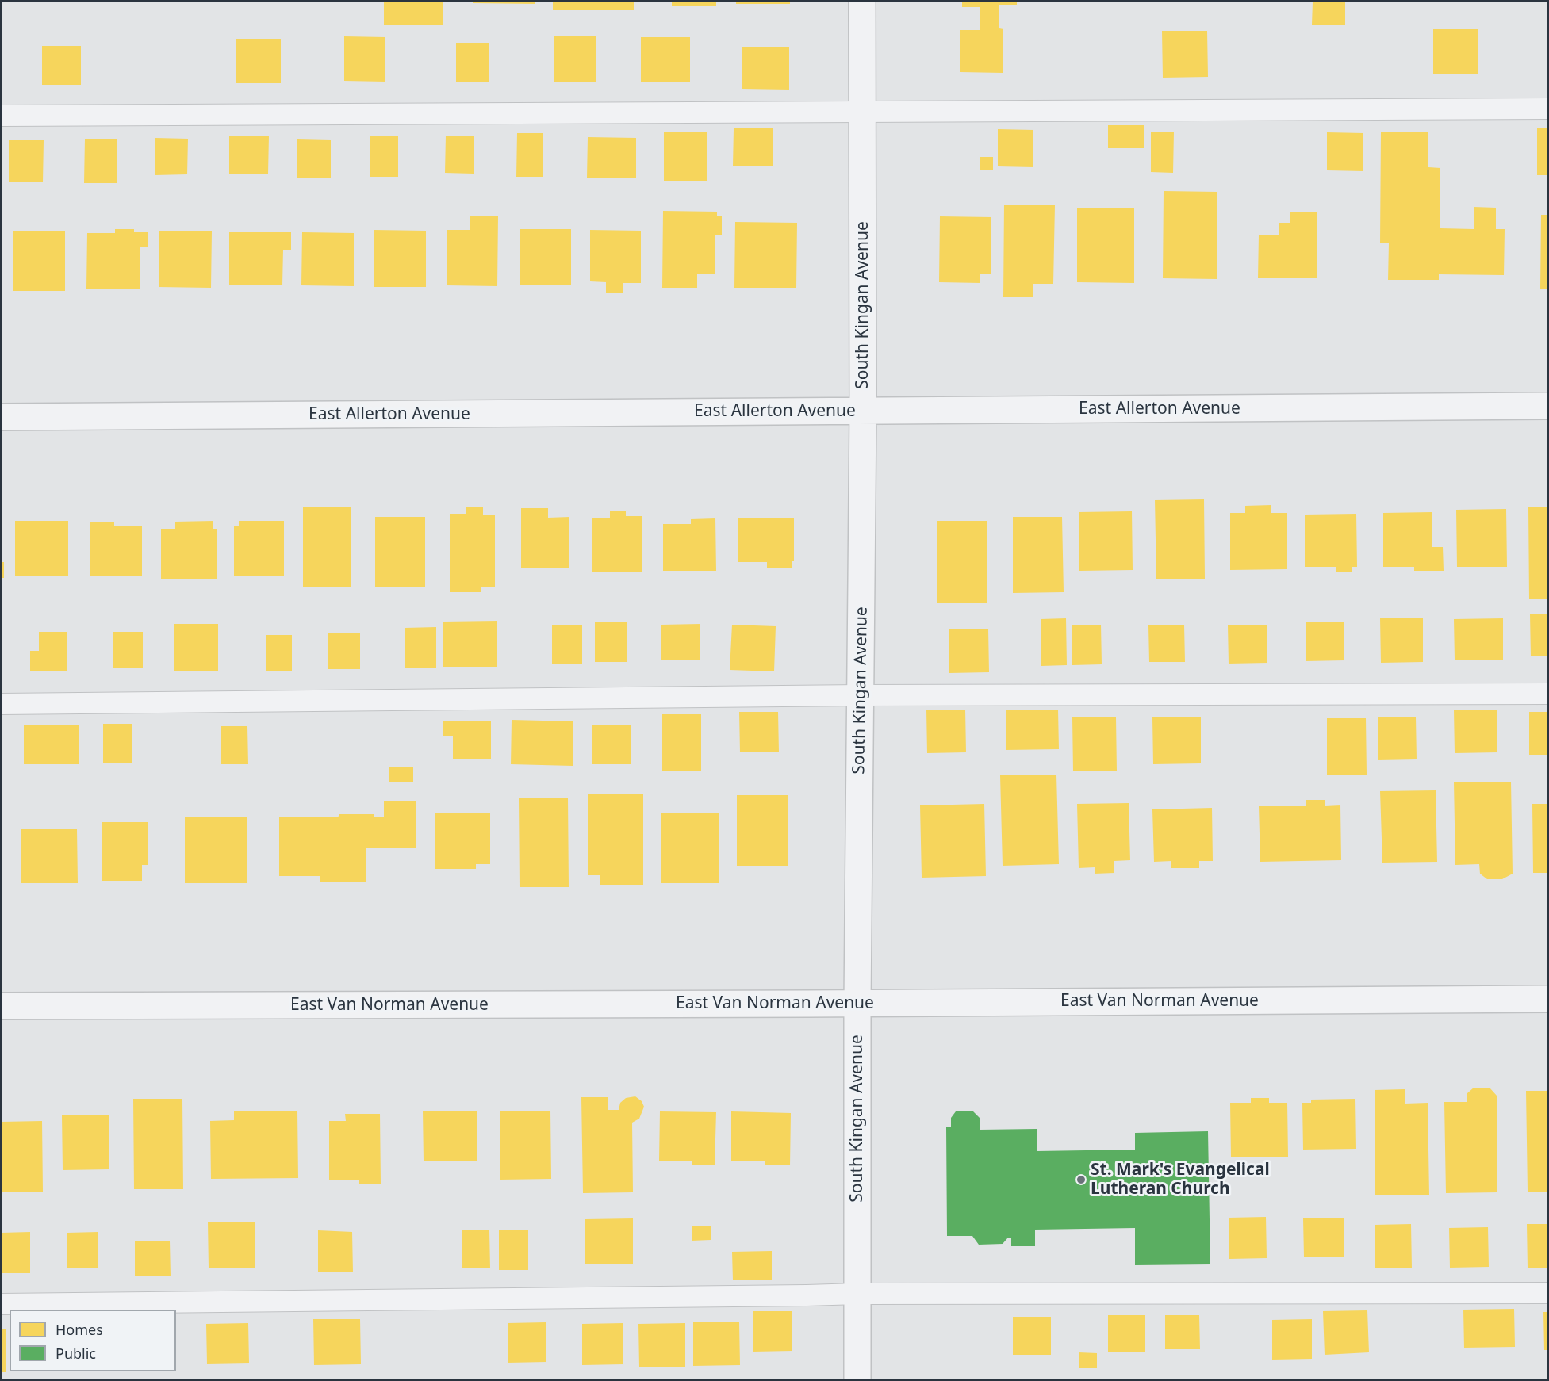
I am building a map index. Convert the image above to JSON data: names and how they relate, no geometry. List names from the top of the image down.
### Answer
{
  "streets": {
    "street": ["South Kingan Avenue", "East Allerton Avenue", "East Van Norman Avenue"]
  },
  "crossings": [
    ["South Kingan Avenue", "East Allerton Avenue"],
    ["South Kingan Avenue", "East Van Norman Avenue"]
  ],
  "places": ["St. Mark's Evangelical Lutheran Church"],
  "legend": ["Homes", "Public"]
}
